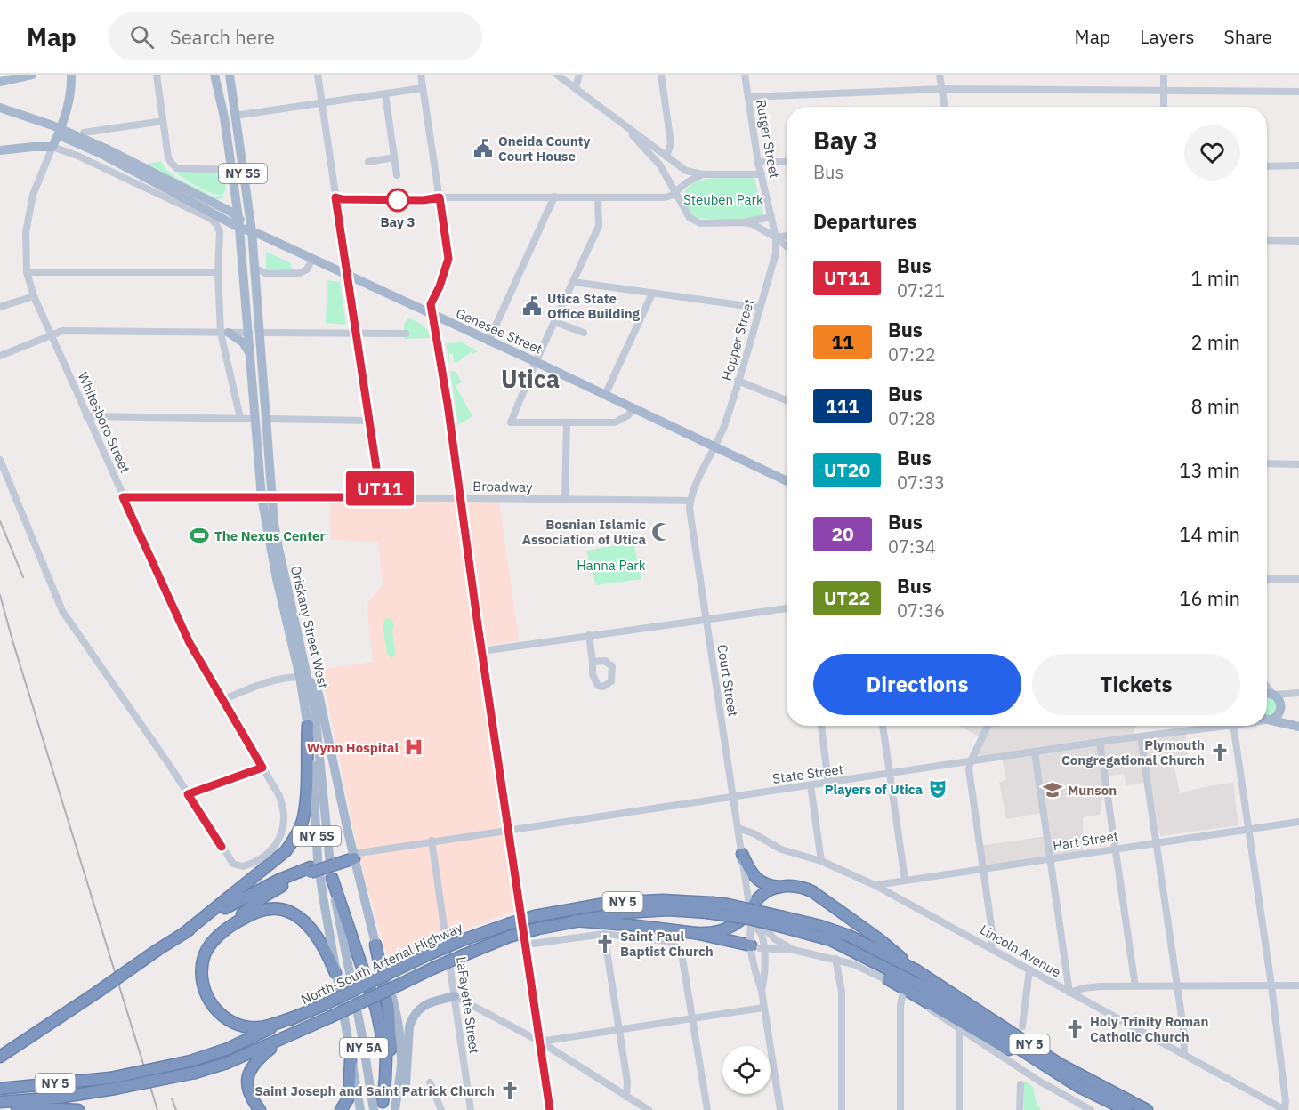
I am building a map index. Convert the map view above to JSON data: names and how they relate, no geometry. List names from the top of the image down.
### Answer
{
  "streets": {
    "highway": ["NY 5", "North-South Arterial Highway"],
    "main road": [
      "NY 5S",
      "Genesee Street",
      "Whitesboro Street",
      "Oriskany Street West",
      "NY 5A"
    ],
    "street": [
      "Rutger Street",
      "Hopper Street",
      "Broadway",
      "Court Street",
      "State Street",
      "Hart Street",
      "Lincoln Avenue",
      "LaFayette Street"
    ]
  },
  "crossings": [
    ["Rutger Street", "Hopper Street"],
    ["NY 5S", "Oriskany Street West"],
    ["Genesee Street", "Hopper Street"],
    ["Genesee Street", "Whitesboro Street"],
    ["Genesee Street", "Oriskany Street West"],
    ["Genesee Street", "Court Street"],
    ["Hopper Street", "Court Street"],
    ["Whitesboro Street", "Broadway"],
    ["Broadway", "Oriskany Street West"],
    ["Broadway", "Court Street"],
    ["Court Street", "State Street"],
    ["Court Street", "Lincoln Avenue"],
    ["State Street", "LaFayette Street"],
    ["Hart Street", "Lincoln Avenue"]
  ],
  "districts": ["Utica"],
  "parks": ["Steuben Park", "Hanna Park"],
  "places": {
    "public building": ["Oneida County Court House", "Utica State Office Building"],
    "other": ["Bay 3"],
    "mosque": ["Bosnian Islamic Association of Utica"],
    "sports": ["The Nexus Center"],
    "hospital": ["Wynn Hospital"],
    "church": [
      "Plymouth Congregational Church",
      "Saint Paul Baptist Church",
      "Holy Trinity Roman Catholic Church",
      "Saint Joseph and Saint Patrick Church"
    ],
    "theatre": ["Players of Utica"],
    "school or university": ["Munson"]
  },
  "lines": ["bus line UT11"],
  "page": {
    "header": "Map",
    "search": "Search here",
    "nav": ["Map", "Layers", "Share"],
    "on_map": "UT11",
    "heading": [
      ["Bay 3", "Bus"],
      "Departures"
    ],
    "list": [
      {
        "mark": "UT11",
        "name": "Bus",
        "note": "07:21",
        "value": "1 min"
      },
      {
        "mark": "11",
        "name": "Bus",
        "note": "07:22",
        "value": "2 min"
      },
      {
        "mark": "111",
        "name": "Bus",
        "note": "07:28",
        "value": "8 min"
      },
      {
        "mark": "UT20",
        "name": "Bus",
        "note": "07:33",
        "value": "13 min"
      },
      {
        "mark": "20",
        "name": "Bus",
        "note": "07:34",
        "value": "14 min"
      },
      {
        "mark": "UT22",
        "name": "Bus",
        "note": "07:36",
        "value": "16 min"
      }
    ],
    "buttons": ["Directions", "Tickets"]
  }
}
